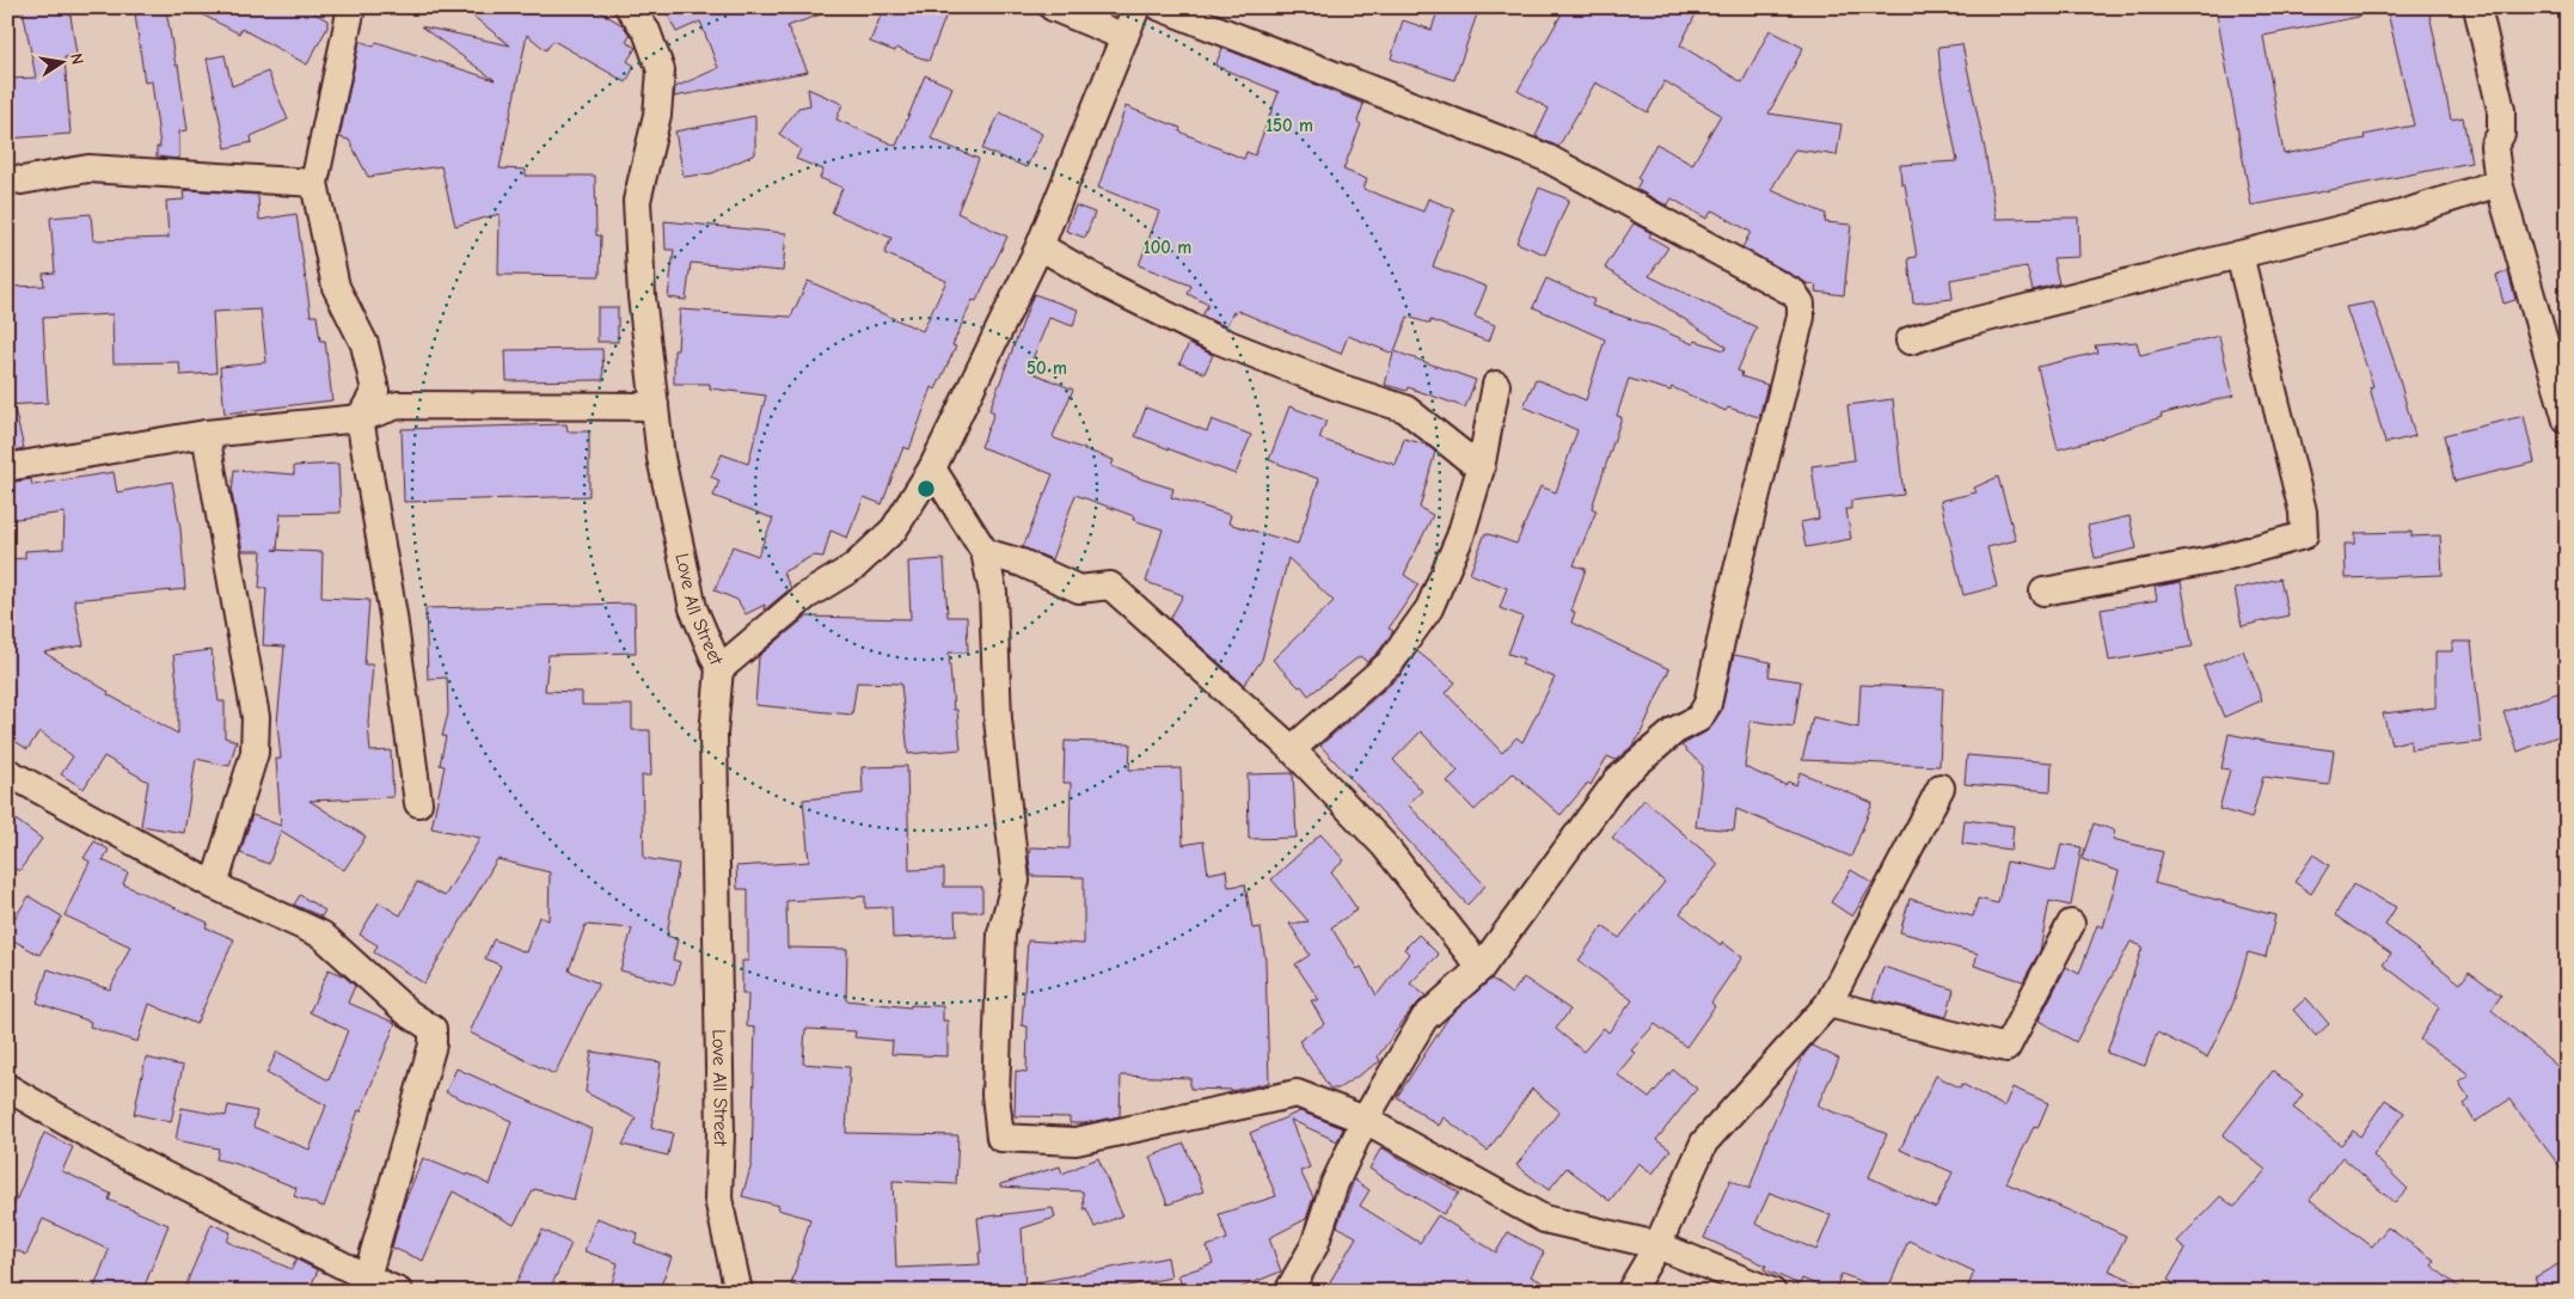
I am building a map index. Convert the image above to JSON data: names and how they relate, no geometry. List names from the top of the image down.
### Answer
{
  "streets": {
    "street": ["Love All Street"]
  },
  "north": "right",
  "rings": ["150 m", "100 m", "50 m"]
}
